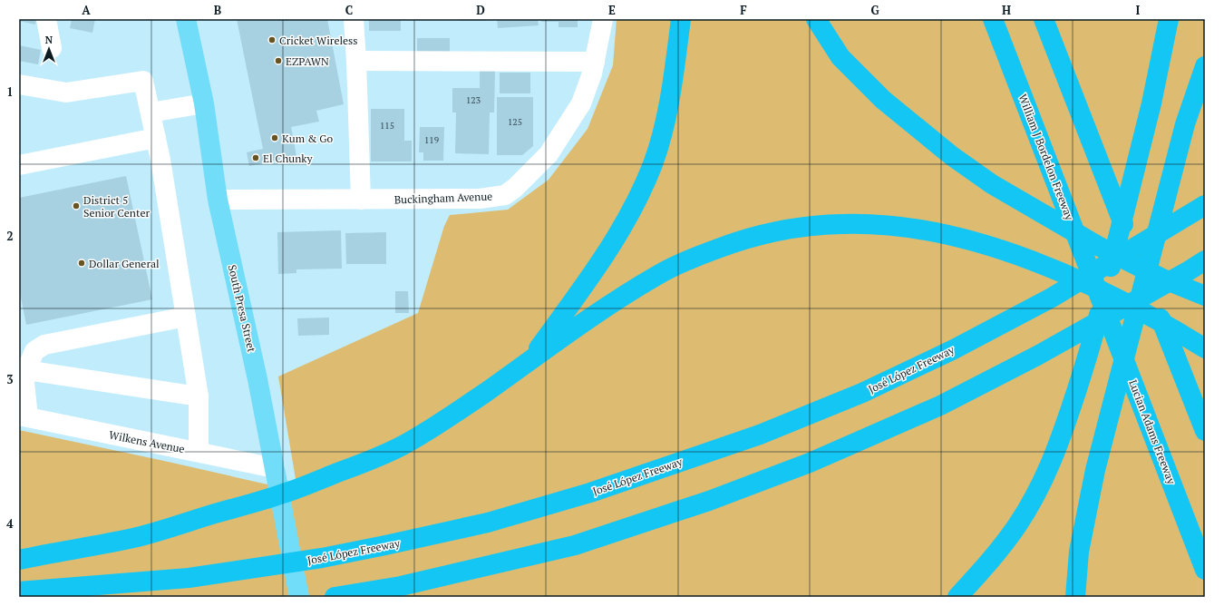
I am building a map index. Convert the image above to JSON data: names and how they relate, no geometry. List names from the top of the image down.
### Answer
{
  "streets": {
    "highway": ["William J Bordelon Freeway", "José López Freeway", "Lucian Adams Freeway"],
    "main road": ["South Presa Street"],
    "street": ["Buckingham Avenue", "Wilkens Avenue"]
  },
  "crossings": [
    ["William J Bordelon Freeway", "Lucian Adams Freeway"],
    ["Buckingham Avenue", "South Presa Street"],
    ["South Presa Street", "Wilkens Avenue"]
  ],
  "places": [
    "Cricket Wireless",
    "EZPAWN",
    "Kum & Go",
    "El Chunky",
    "District 5 Senior Center",
    "Dollar General"
  ],
  "house_numbers": [
    "123",
    "125",
    "115",
    "119"
  ],
  "north": "top",
  "grid": {
    "columns": [
      "A",
      "B",
      "C",
      "D",
      "E",
      "F",
      "G",
      "H",
      "I"
    ],
    "rows": [
      "1",
      "2",
      "3",
      "4"
    ]
  }
}
